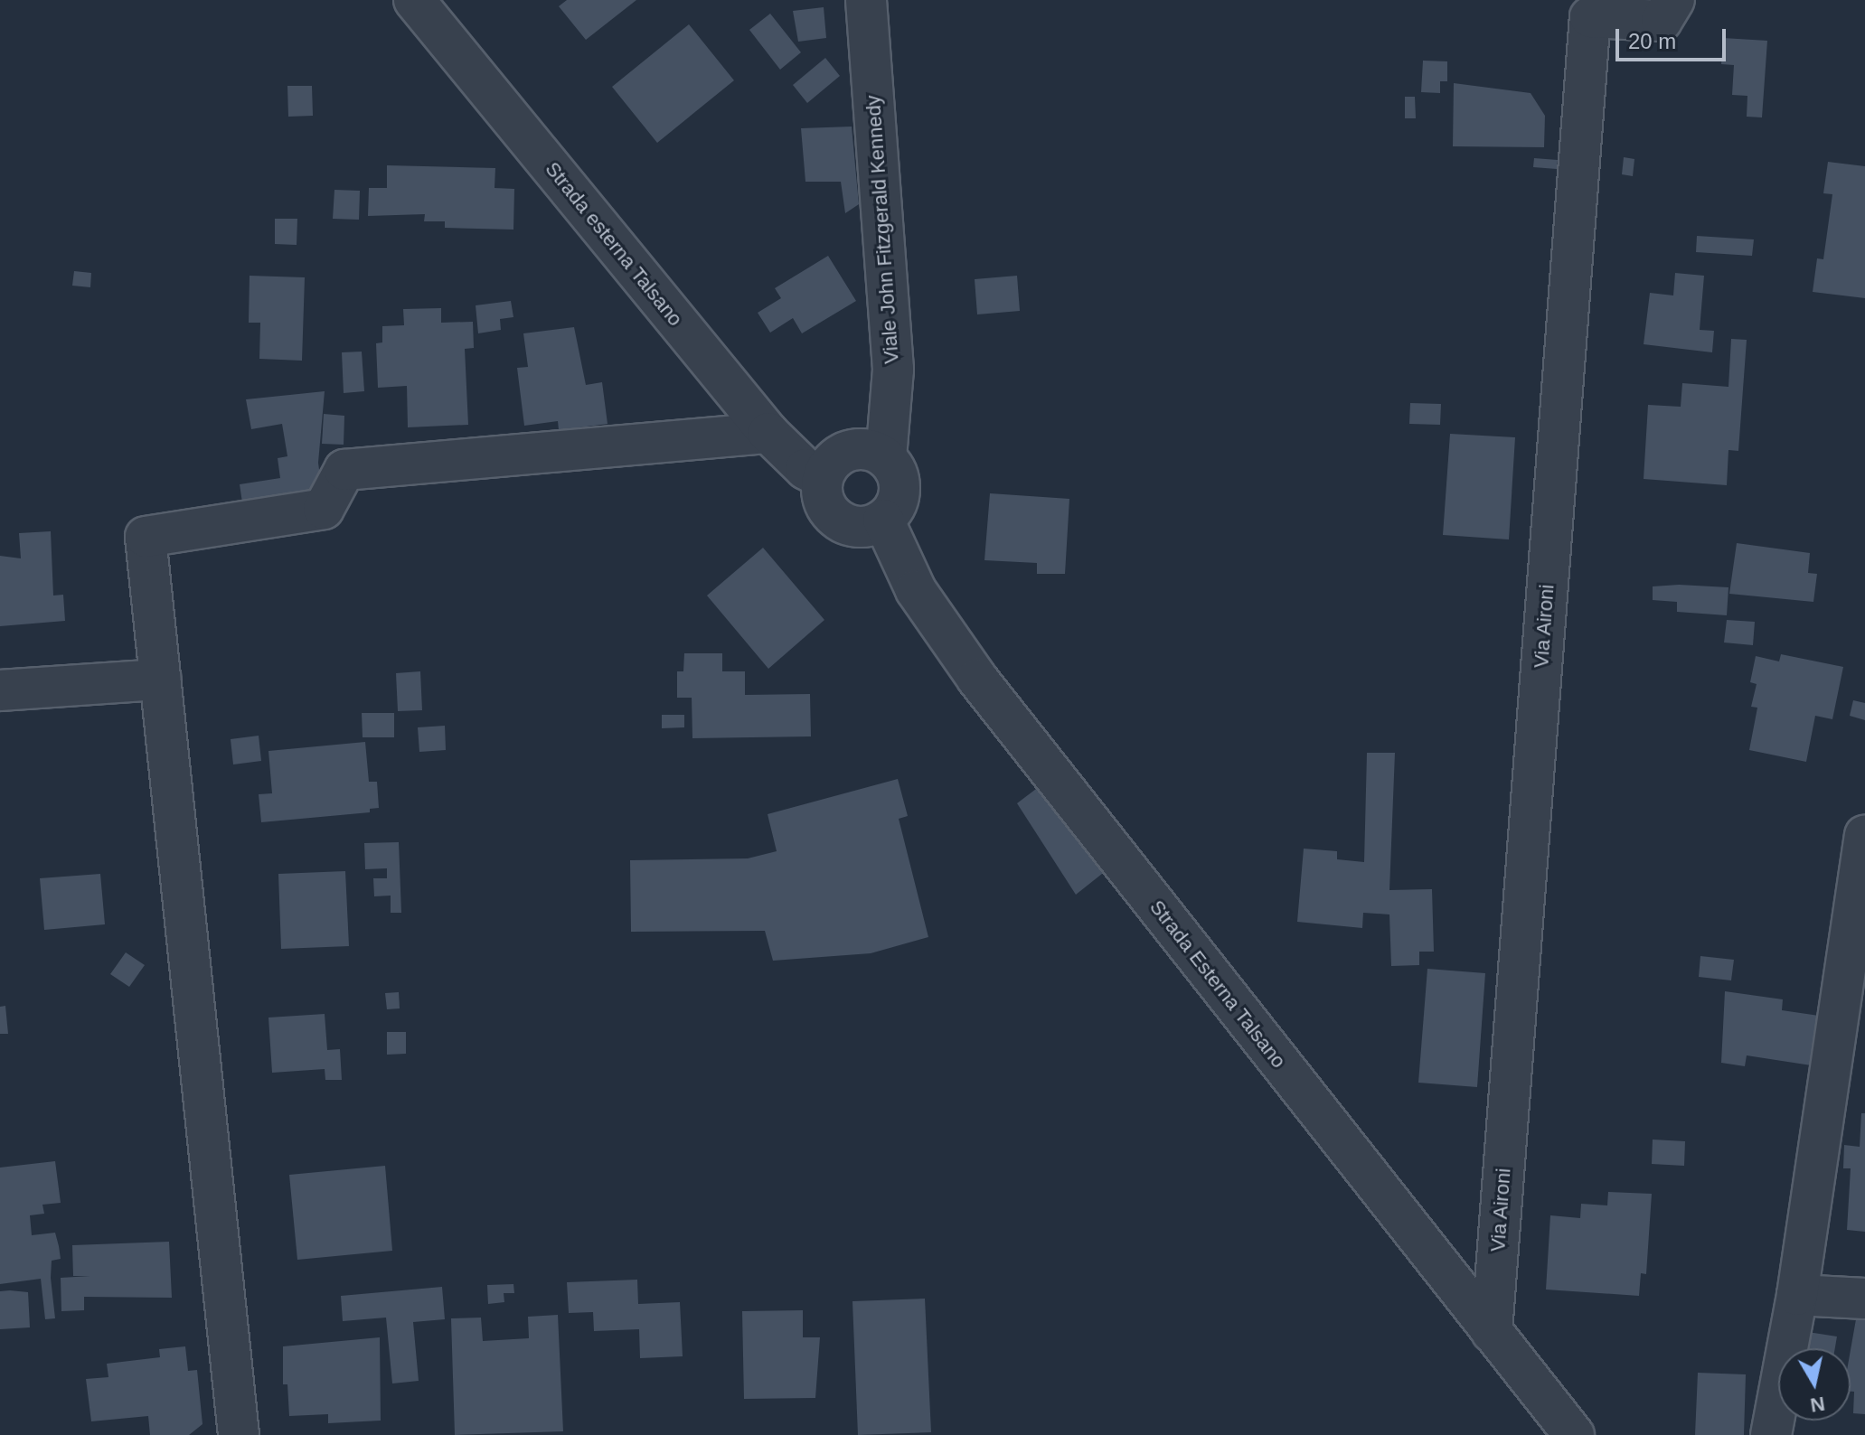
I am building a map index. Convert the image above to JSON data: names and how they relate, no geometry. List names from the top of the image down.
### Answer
{
  "streets": {
    "street": [
      "Viale John Fitzgerald Kennedy",
      "Strada esterna Talsano",
      "Via Aironi",
      "Strada Esterna Talsano"
    ]
  },
  "crossings": [
    ["Viale John Fitzgerald Kennedy", "Strada esterna Talsano"],
    ["Viale John Fitzgerald Kennedy", "Strada Esterna Talsano"],
    ["Strada esterna Talsano", "Strada Esterna Talsano"],
    ["Via Aironi", "Strada Esterna Talsano"]
  ],
  "scale_bar": "20 m",
  "north": "bottom"
}
